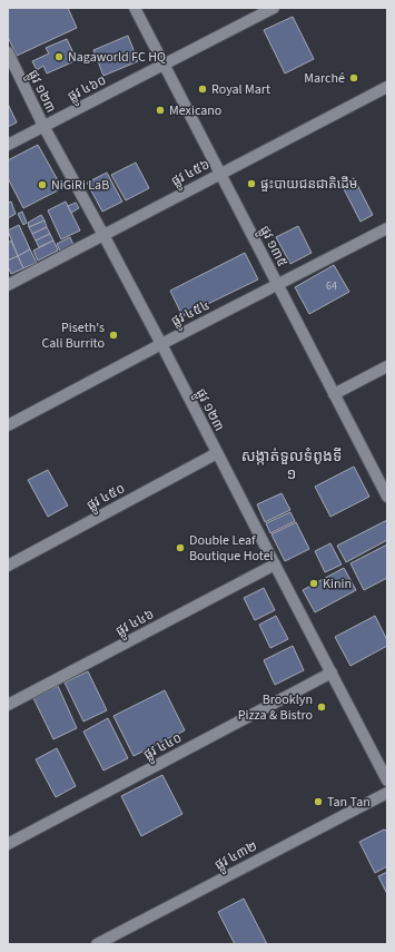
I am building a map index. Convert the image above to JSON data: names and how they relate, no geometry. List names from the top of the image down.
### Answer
{
  "streets": {
    "street": [
      "ផ្លូវ ៤៦០",
      "ផ្លូវ ១២៣",
      "ផ្លូវ ៤៥៦",
      "ផ្លូវ ១៣៥",
      "ផ្លូវ ៤៥៤",
      "ផ្លូវ ៤៥០",
      "ផ្លូវ ៤៤៦",
      "ផ្លូវ ៤៤០",
      "ផ្លូវ ៤៣២"
    ]
  },
  "crossings": [
    ["ផ្លូវ ៤៦០", "ផ្លូវ ១២៣"],
    ["ផ្លូវ ៤៦០", "ផ្លូវ ១៣៥"],
    ["ផ្លូវ ១២៣", "ផ្លូវ ៤៥៦"],
    ["ផ្លូវ ១២៣", "ផ្លូវ ៤៥៤"],
    ["ផ្លូវ ១២៣", "ផ្លូវ ៤៥០"],
    ["ផ្លូវ ១២៣", "ផ្លូវ ៤៤៦"],
    ["ផ្លូវ ១២៣", "ផ្លូវ ៤៤០"],
    ["ផ្លូវ ៤៥៦", "ផ្លូវ ១៣៥"],
    ["ផ្លូវ ១៣៥", "ផ្លូវ ៤៥៤"]
  ],
  "districts": ["សង្កាត់ទួលទំពូងទី ១"],
  "places": [
    "Nagaworld FC HQ",
    "Marché",
    "Royal Mart",
    "Mexicano",
    "ផ្ទះបាយជនជាតិដើម",
    "NiGiRi LaB",
    "Piseth's Cali Burrito",
    "Double Leaf Boutique Hotel",
    "Kinin",
    "Brooklyn Pizza & Bistro",
    "Tan Tan"
  ],
  "house_numbers": ["64"]
}
